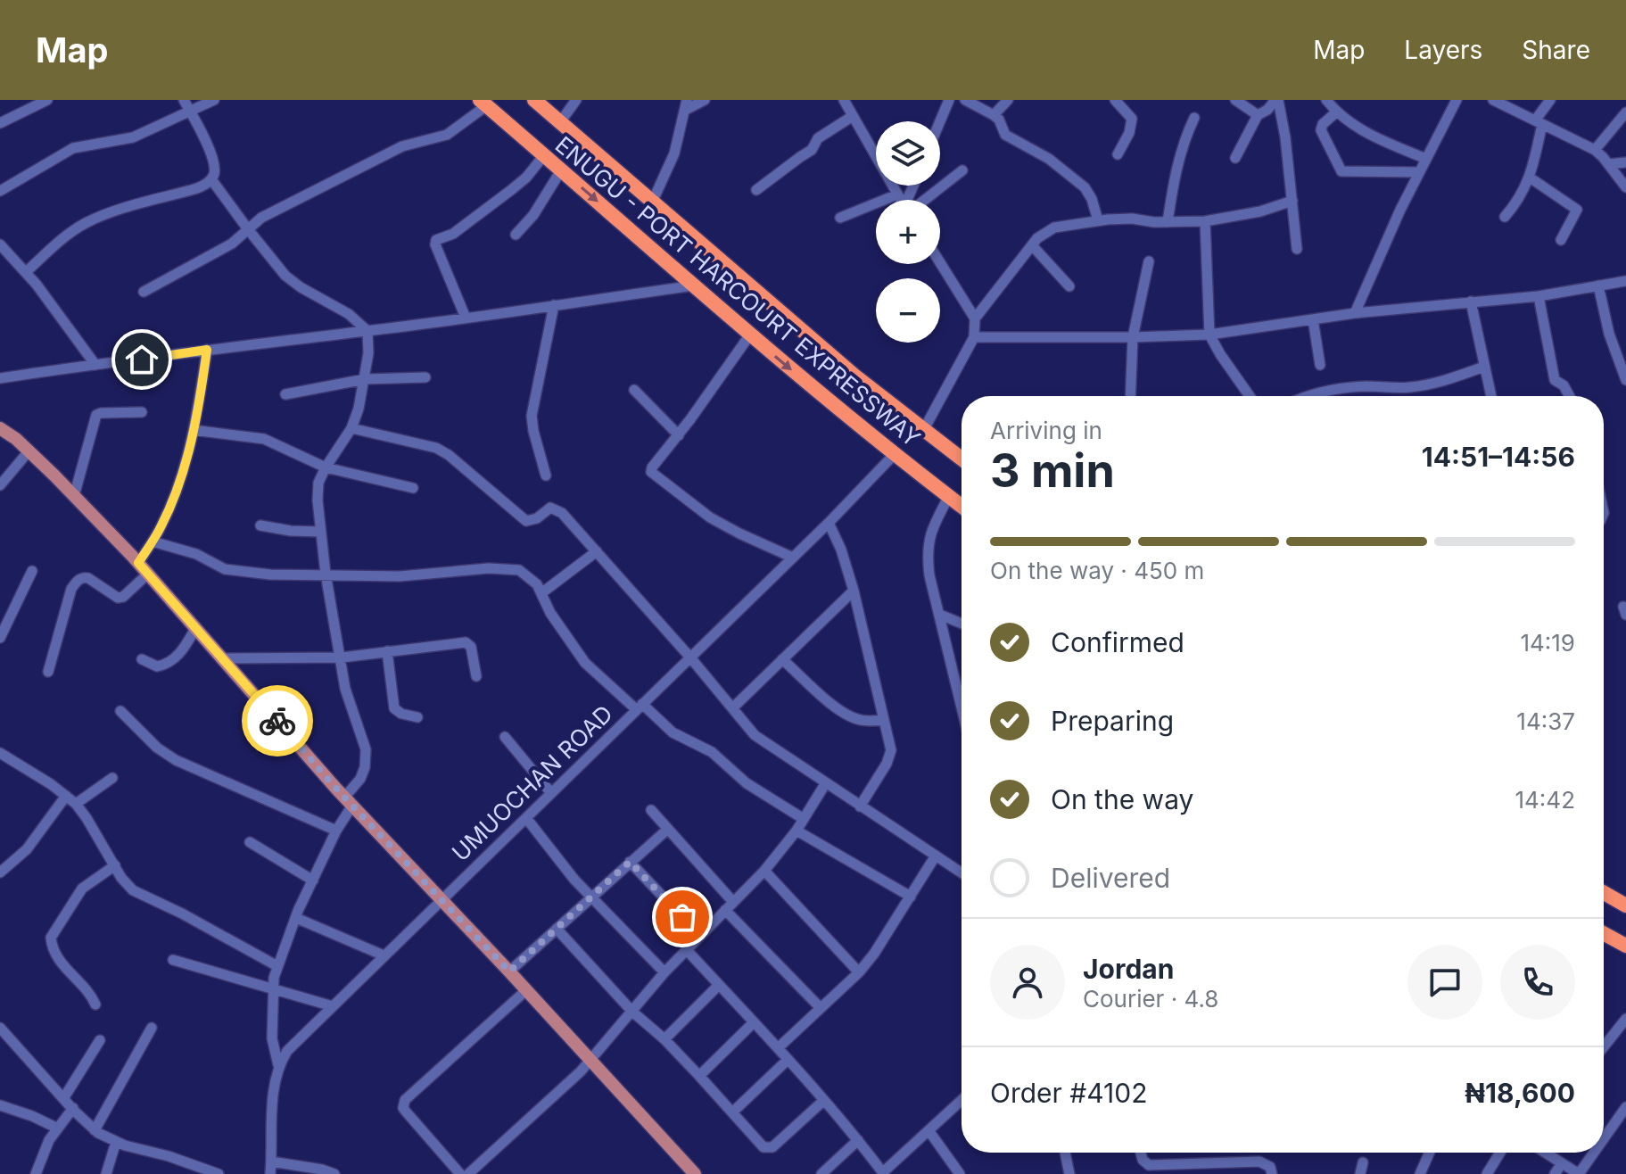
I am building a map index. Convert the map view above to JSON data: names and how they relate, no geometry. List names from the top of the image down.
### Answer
{
  "streets": {
    "highway": ["ENUGU - PORT HARCOURT EXPRESSWAY"],
    "street": ["UMUOCHAN ROAD"]
  },
  "crossings": [
    ["ENUGU - PORT HARCOURT EXPRESSWAY", "UMUOCHAN ROAD"]
  ],
  "page": {
    "header": "Map",
    "nav": ["Map", "Layers", "Share"],
    "map_buttons": ["+", "−"],
    "heading": ["3 min", "Arriving in", "14:51–14:56"],
    "panel": [
      "Jordan",
      "Courier · 4.8",
      "Order #4102",
      "₦18,600"
    ],
    "bar": "On the way · 450 m",
    "list": [
      ["Confirmed", "14:19"],
      ["Preparing", "14:37"],
      ["On the way", "14:42"],
      "Delivered"
    ]
  }
}
